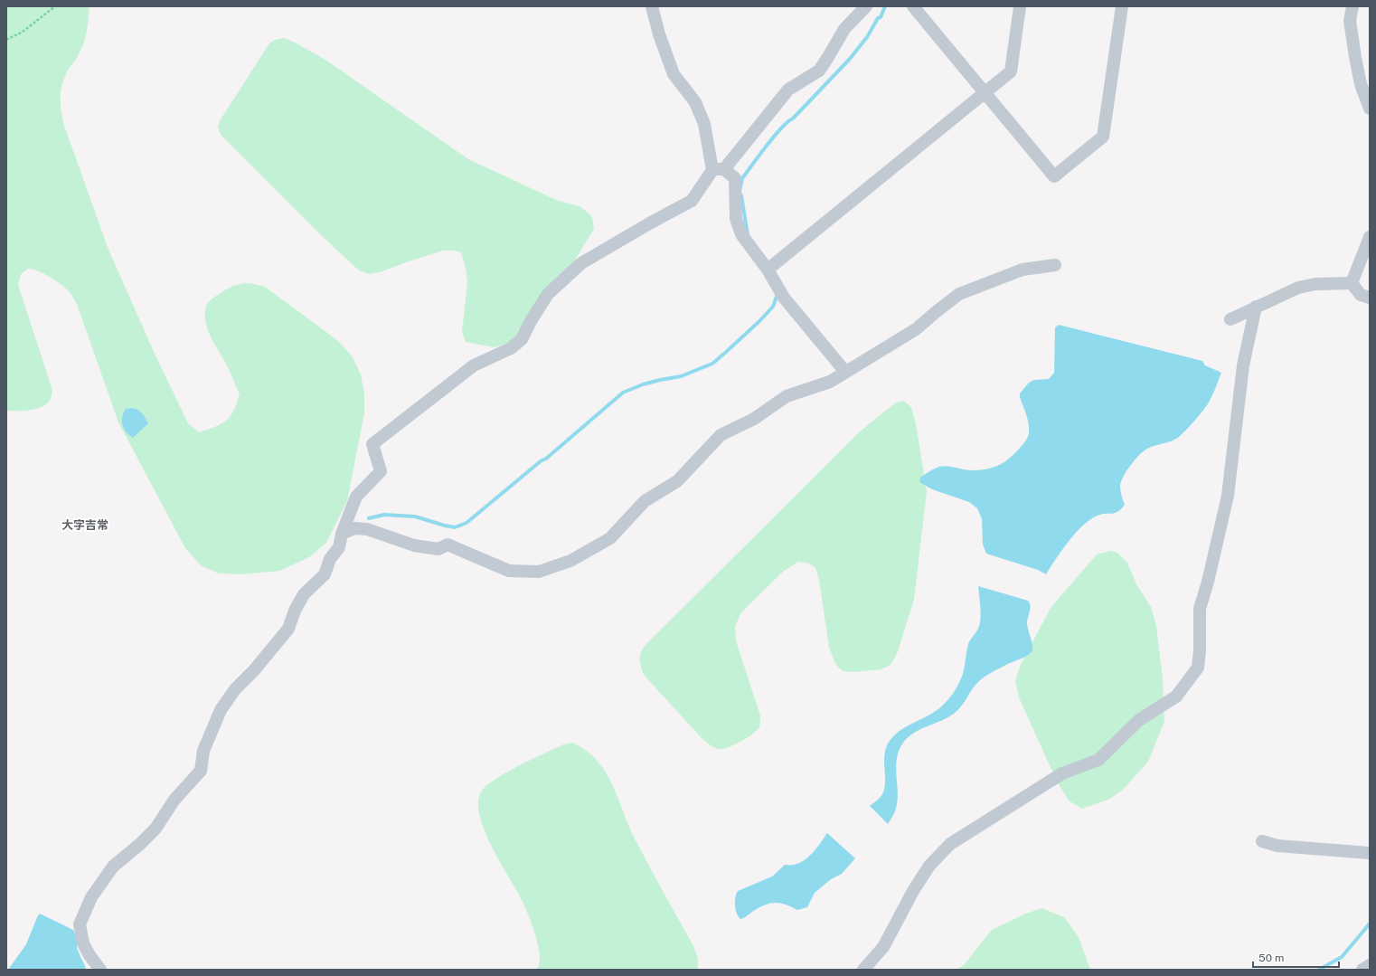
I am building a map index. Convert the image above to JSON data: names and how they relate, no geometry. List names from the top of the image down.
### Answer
{
  "districts": ["大字吉常"],
  "scale_bar": "50 m"
}
